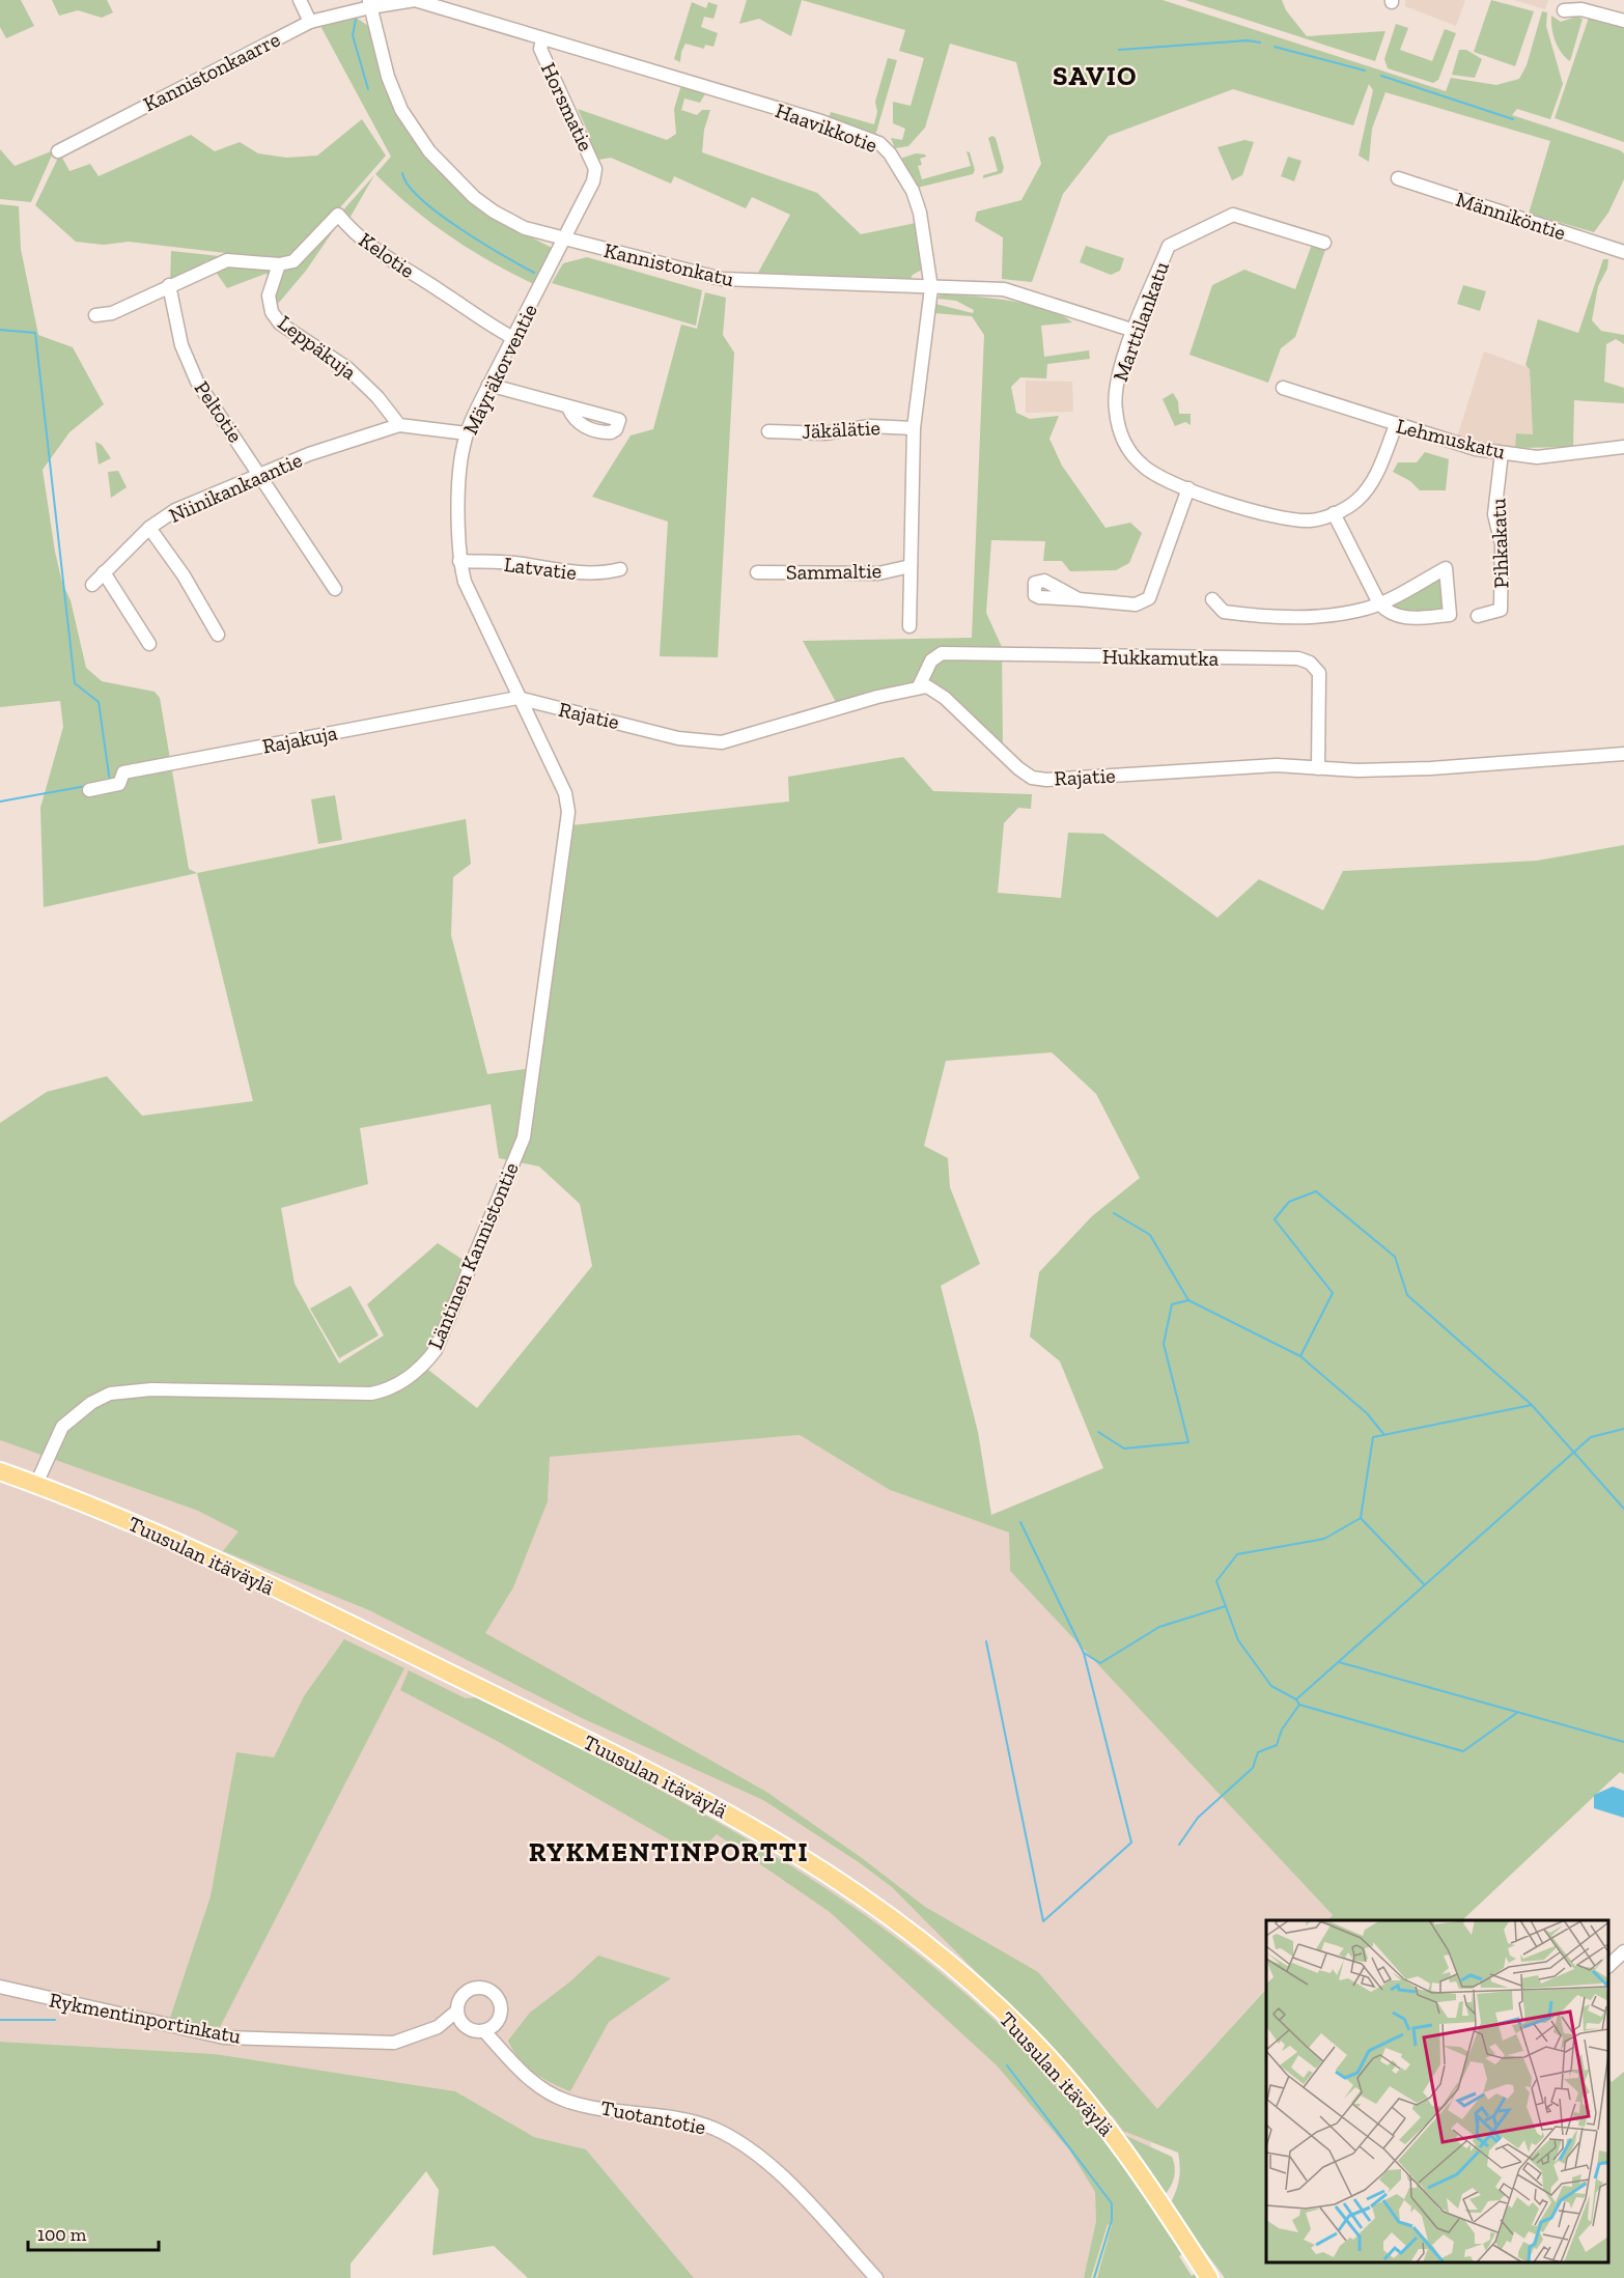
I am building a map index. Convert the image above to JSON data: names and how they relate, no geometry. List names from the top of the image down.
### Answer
{
  "streets": {
    "main road": ["Tuusulan itäväylä"],
    "street": [
      "Kannistonkaarre",
      "Horsmatie",
      "Haavikkotie",
      "Männiköntie",
      "Kelotie",
      "Kannistonkatu",
      "Marttilankatu",
      "Leppäkuja",
      "Mäyräkorventie",
      "Peltotie",
      "Jäkälätie",
      "Lehmuskatu",
      "Niinikankaantie",
      "Pihkakatu",
      "Latvatie",
      "Sammaltie",
      "Hukkamutka",
      "Rajatie",
      "Rajakuja",
      "Läntinen Kannistontie",
      "Rykmentinportinkatu",
      "Tuotantotie"
    ]
  },
  "crossings": [
    ["Kannistonkaarre", "Haavikkotie"],
    ["Kannistonkaarre", "Kannistonkatu"],
    ["Horsmatie", "Haavikkotie"],
    ["Horsmatie", "Kannistonkatu"],
    ["Horsmatie", "Mäyräkorventie"],
    ["Haavikkotie", "Kannistonkatu"],
    ["Haavikkotie", "Jäkälätie"],
    ["Haavikkotie", "Sammaltie"],
    ["Kelotie", "Leppäkuja"],
    ["Kelotie", "Mäyräkorventie"],
    ["Kannistonkatu", "Marttilankatu"],
    ["Kannistonkatu", "Mäyräkorventie"],
    ["Marttilankatu", "Lehmuskatu"],
    ["Leppäkuja", "Niinikankaantie"],
    ["Mäyräkorventie", "Latvatie"],
    ["Mäyräkorventie", "Rajatie"],
    ["Mäyräkorventie", "Rajakuja"],
    ["Mäyräkorventie", "Läntinen Kannistontie"],
    ["Peltotie", "Niinikankaantie"],
    ["Lehmuskatu", "Pihkakatu"],
    ["Hukkamutka", "Rajatie"],
    ["Rajatie", "Rajakuja"],
    ["Läntinen Kannistontie", "Tuusulan itäväylä"],
    ["Rykmentinportinkatu", "Tuotantotie"]
  ],
  "districts": ["SAVIO", "RYKMENTINPORTTI"],
  "scale_bar": "100 m"
}
